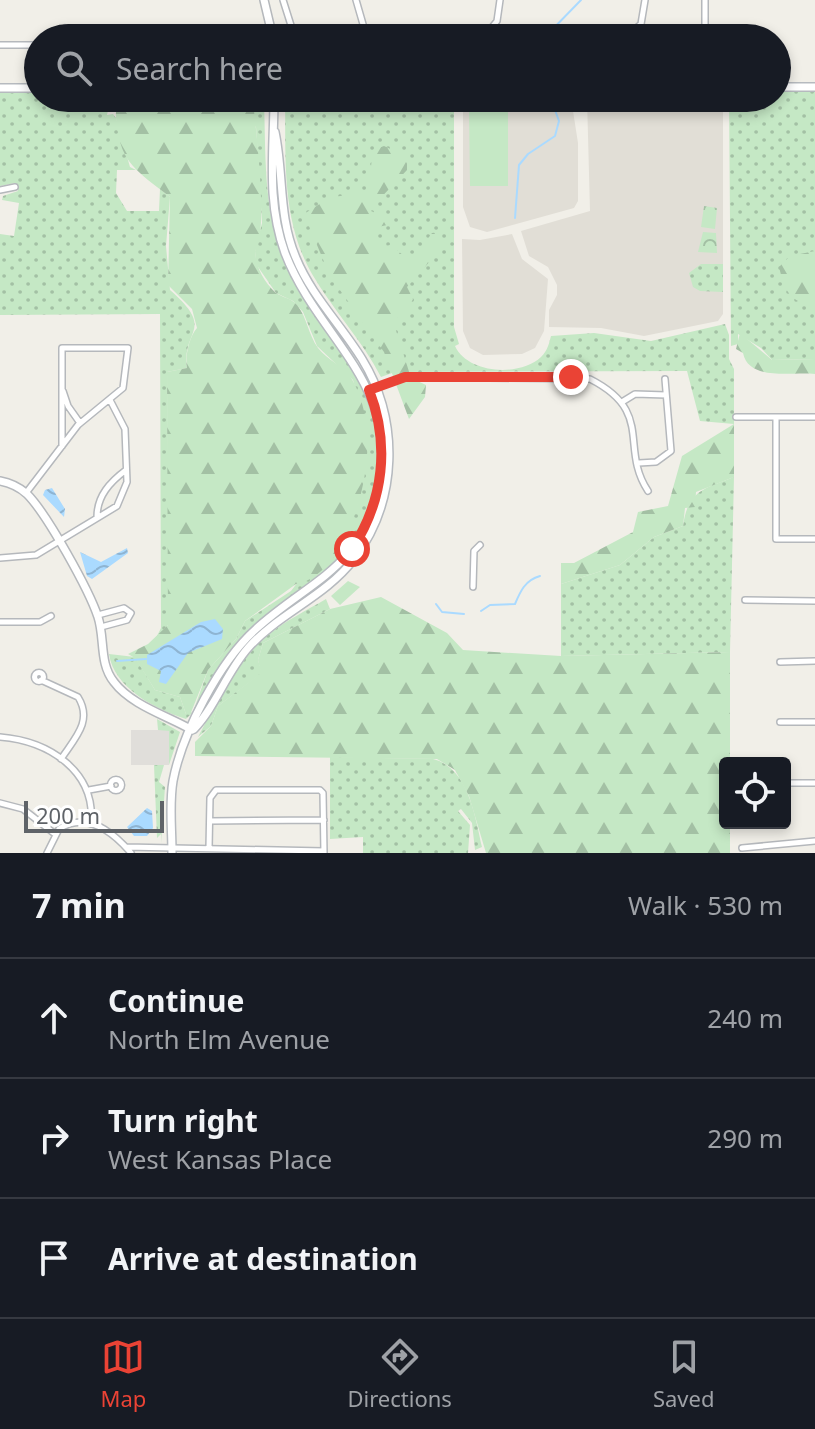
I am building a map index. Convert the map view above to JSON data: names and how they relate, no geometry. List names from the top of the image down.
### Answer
{
  "scale_bar": "200 m",
  "page": {
    "search": "Search here",
    "scale": "200 m",
    "heading": ["7 min", "Walk · 530 m"],
    "list": [
      ["Continue", "North Elm Avenue", "240 m"],
      ["Turn right", "West Kansas Place", "290 m"],
      "Arrive at destination"
    ],
    "nav": ["Map", "Directions", "Saved"]
  }
}
